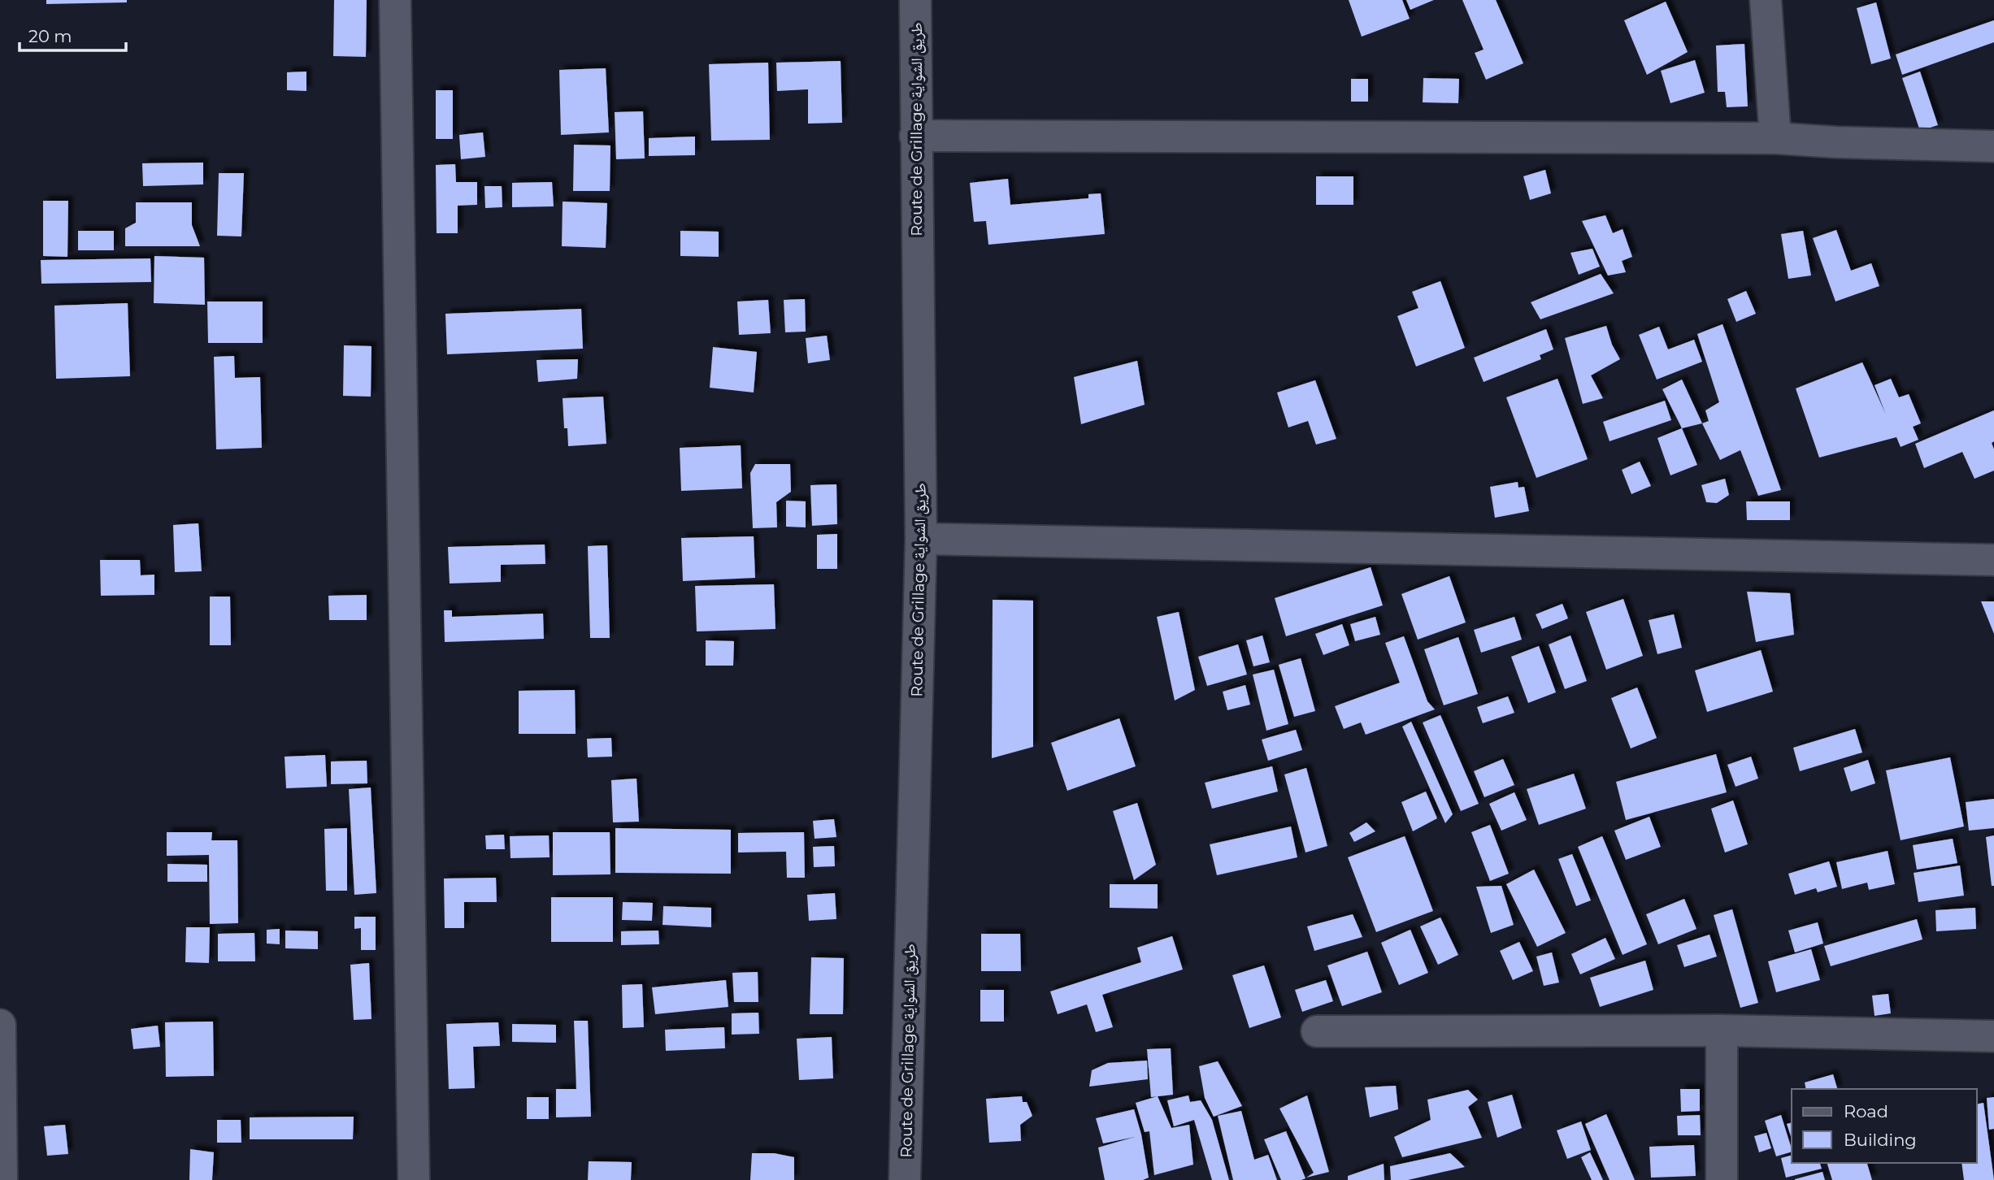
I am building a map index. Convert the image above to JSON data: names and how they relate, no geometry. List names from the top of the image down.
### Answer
{
  "streets": {
    "street": ["Route de Grillage طريق الشواية"]
  },
  "legend": ["Road", "Building"],
  "scale_bar": "20 m"
}
